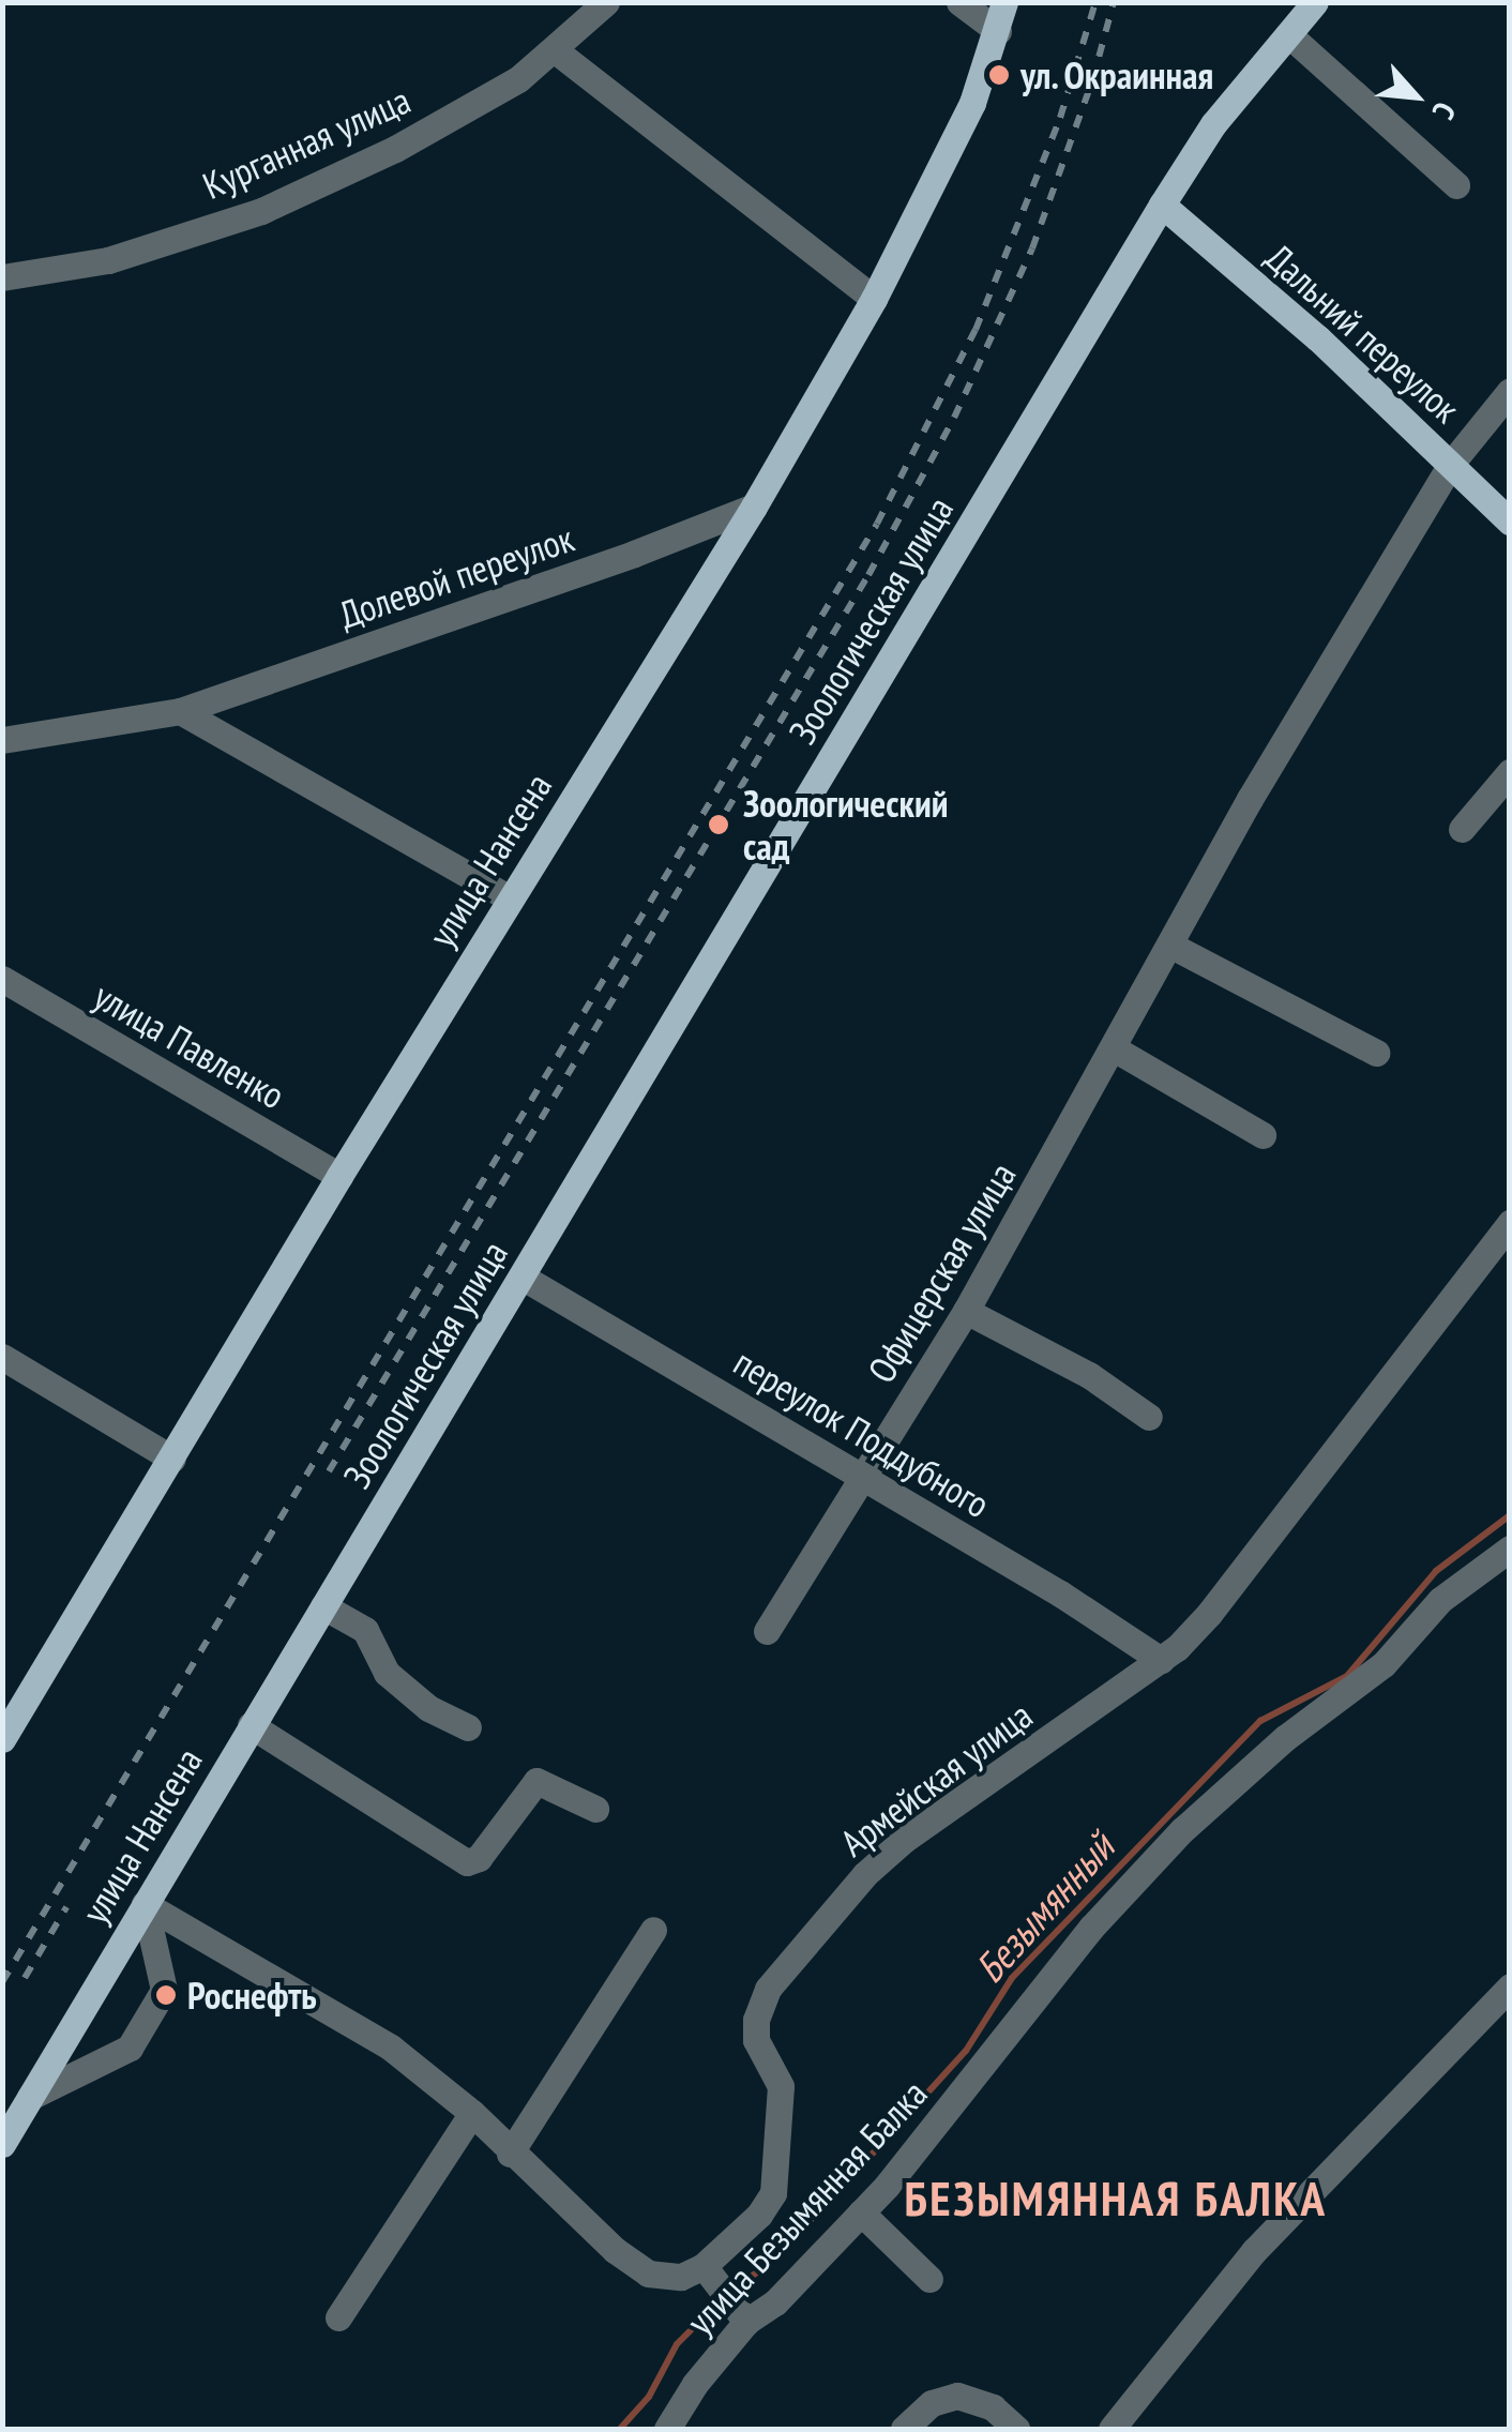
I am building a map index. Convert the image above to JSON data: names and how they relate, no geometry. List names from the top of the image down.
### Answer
{
  "streets": {
    "main road": ["Дальний переулок", "Зоологическая улица", "улица Нансена"],
    "street": [
      "Курганная улица",
      "Долевой переулок",
      "улица Павленко",
      "Офицерская улица",
      "переулок Поддубного",
      "Армейская улица",
      "улица Безымянная Балка"
    ]
  },
  "crossings": [
    ["Дальний переулок", "Зоологическая улица"],
    ["Дальний переулок", "Офицерская улица"],
    ["Долевой переулок", "улица Нансена"],
    ["Зоологическая улица", "улица Нансена"],
    ["Зоологическая улица", "переулок Поддубного"],
    ["улица Нансена", "улица Павленко"],
    ["Офицерская улица", "переулок Поддубного"],
    ["переулок Поддубного", "Армейская улица"]
  ],
  "districts": ["БЕЗЫМЯННАЯ БАЛКА"],
  "water": ["Безымянный"],
  "places": ["ул. Окраинная", "Зоологический сад", "Роснефть"],
  "north": "bottom right"
}
